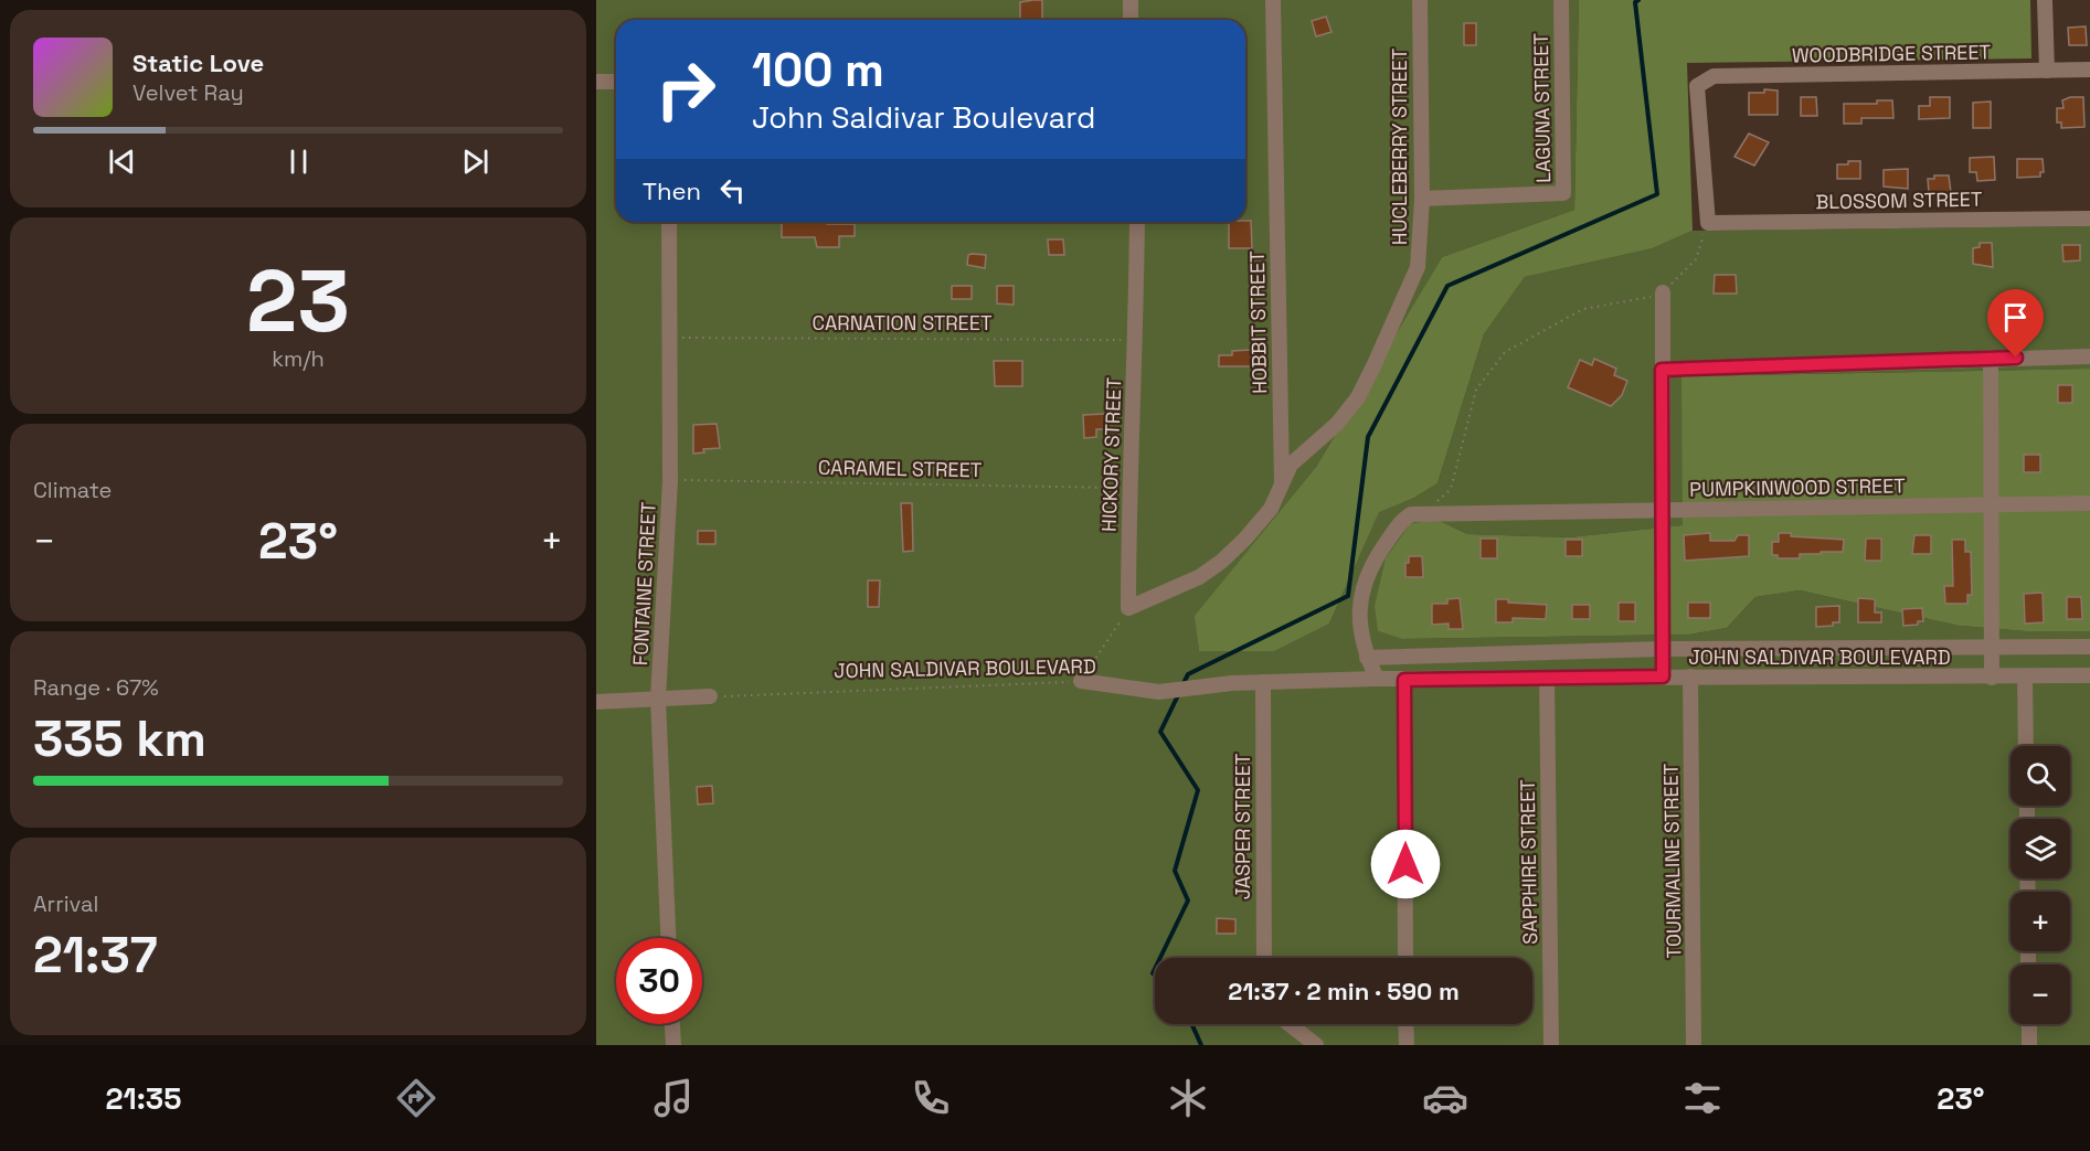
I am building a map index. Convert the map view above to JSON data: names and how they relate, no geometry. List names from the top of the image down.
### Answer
{
  "streets": {
    "street": [
      "WOODBRIDGE STREET",
      "LAGUNA STREET",
      "HUCLEBERRY STREET",
      "BLOSSOM STREET",
      "HOBBIT STREET",
      "HICKORY STREET",
      "PUMPKINWOOD STREET",
      "FONTAINE STREET",
      "JOHN SALDIVAR BOULEVARD",
      "JASPER STREET",
      "TOURMALINE STREET",
      "SAPPHIRE STREET"
    ],
    "path": ["CARNATION STREET", "CARAMEL STREET"]
  },
  "crossings": [
    ["WOODBRIDGE STREET", "BLOSSOM STREET"],
    ["LAGUNA STREET", "HUCLEBERRY STREET"],
    ["HUCLEBERRY STREET", "HOBBIT STREET"],
    ["HUCLEBERRY STREET", "HICKORY STREET"],
    ["CARNATION STREET", "HICKORY STREET"],
    ["CARNATION STREET", "FONTAINE STREET"],
    ["HICKORY STREET", "CARAMEL STREET"],
    ["CARAMEL STREET", "FONTAINE STREET"],
    ["PUMPKINWOOD STREET", "JOHN SALDIVAR BOULEVARD"],
    ["JOHN SALDIVAR BOULEVARD", "JASPER STREET"],
    ["JOHN SALDIVAR BOULEVARD", "TOURMALINE STREET"],
    ["JOHN SALDIVAR BOULEVARD", "SAPPHIRE STREET"]
  ],
  "page": {
    "turn": ["100 m", "John Saldivar Boulevard"],
    "song": ["Static Love", "Velvet Ray"],
    "then": "Then",
    "tile": [
      ["23", "km/h"],
      "Climate",
      ["Range · 67%", "335 km"],
      ["Arrival", "21:37"]
    ],
    "heat": ["−", "23°", "+"],
    "map_buttons": ["+", "−"],
    "limit": "30",
    "trip": "21:37 · 2 min · 590 m",
    "tabs": ["21:35", "23°"]
  }
}
